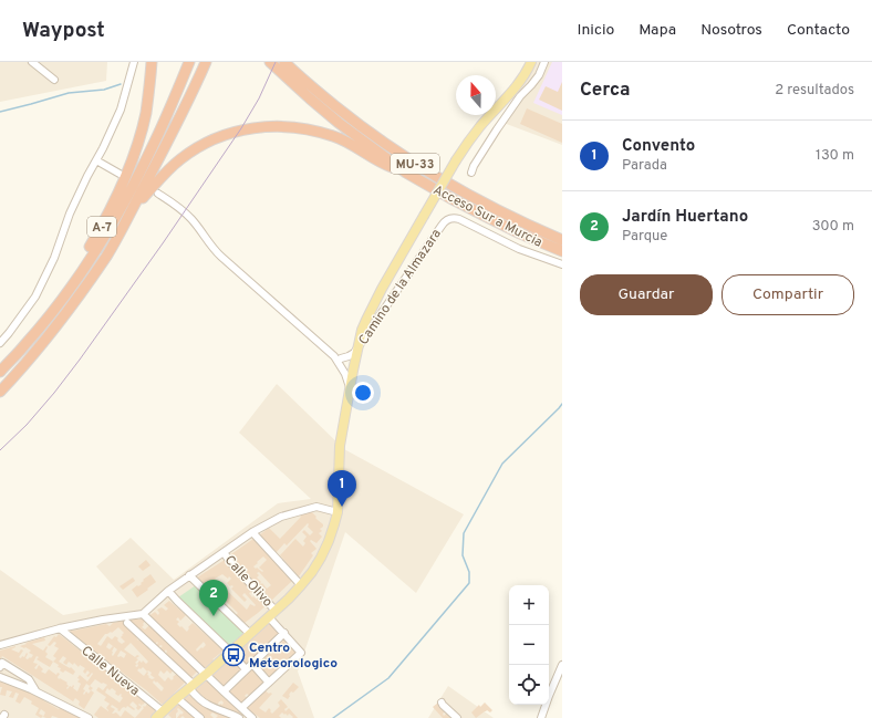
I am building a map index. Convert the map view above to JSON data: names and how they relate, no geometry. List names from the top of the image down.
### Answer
{
  "streets": {
    "highway": ["MU-33", "Acceso Sur a Murcia", "A-7"],
    "street": ["Camino de la Almazara", "Calle Olivo", "Calle Nueva"]
  },
  "places": {
    "bus stop": ["Centro Meteorologico"]
  },
  "north": "top",
  "page": {
    "header": "Waypost",
    "nav": [
      "Inicio",
      "Mapa",
      "Nosotros",
      "Contacto"
    ],
    "heading": ["Cerca", "2 resultados"],
    "list": [
      {
        "mark": "1",
        "name": "Convento",
        "note": "Parada",
        "value": "130 m"
      },
      {
        "mark": "2",
        "name": "Jardín Huertano",
        "note": "Parque",
        "value": "300 m"
      }
    ],
    "buttons": ["Guardar", "Compartir"],
    "pins": ["1", "2"],
    "map_buttons": ["+", "−"]
  }
}
